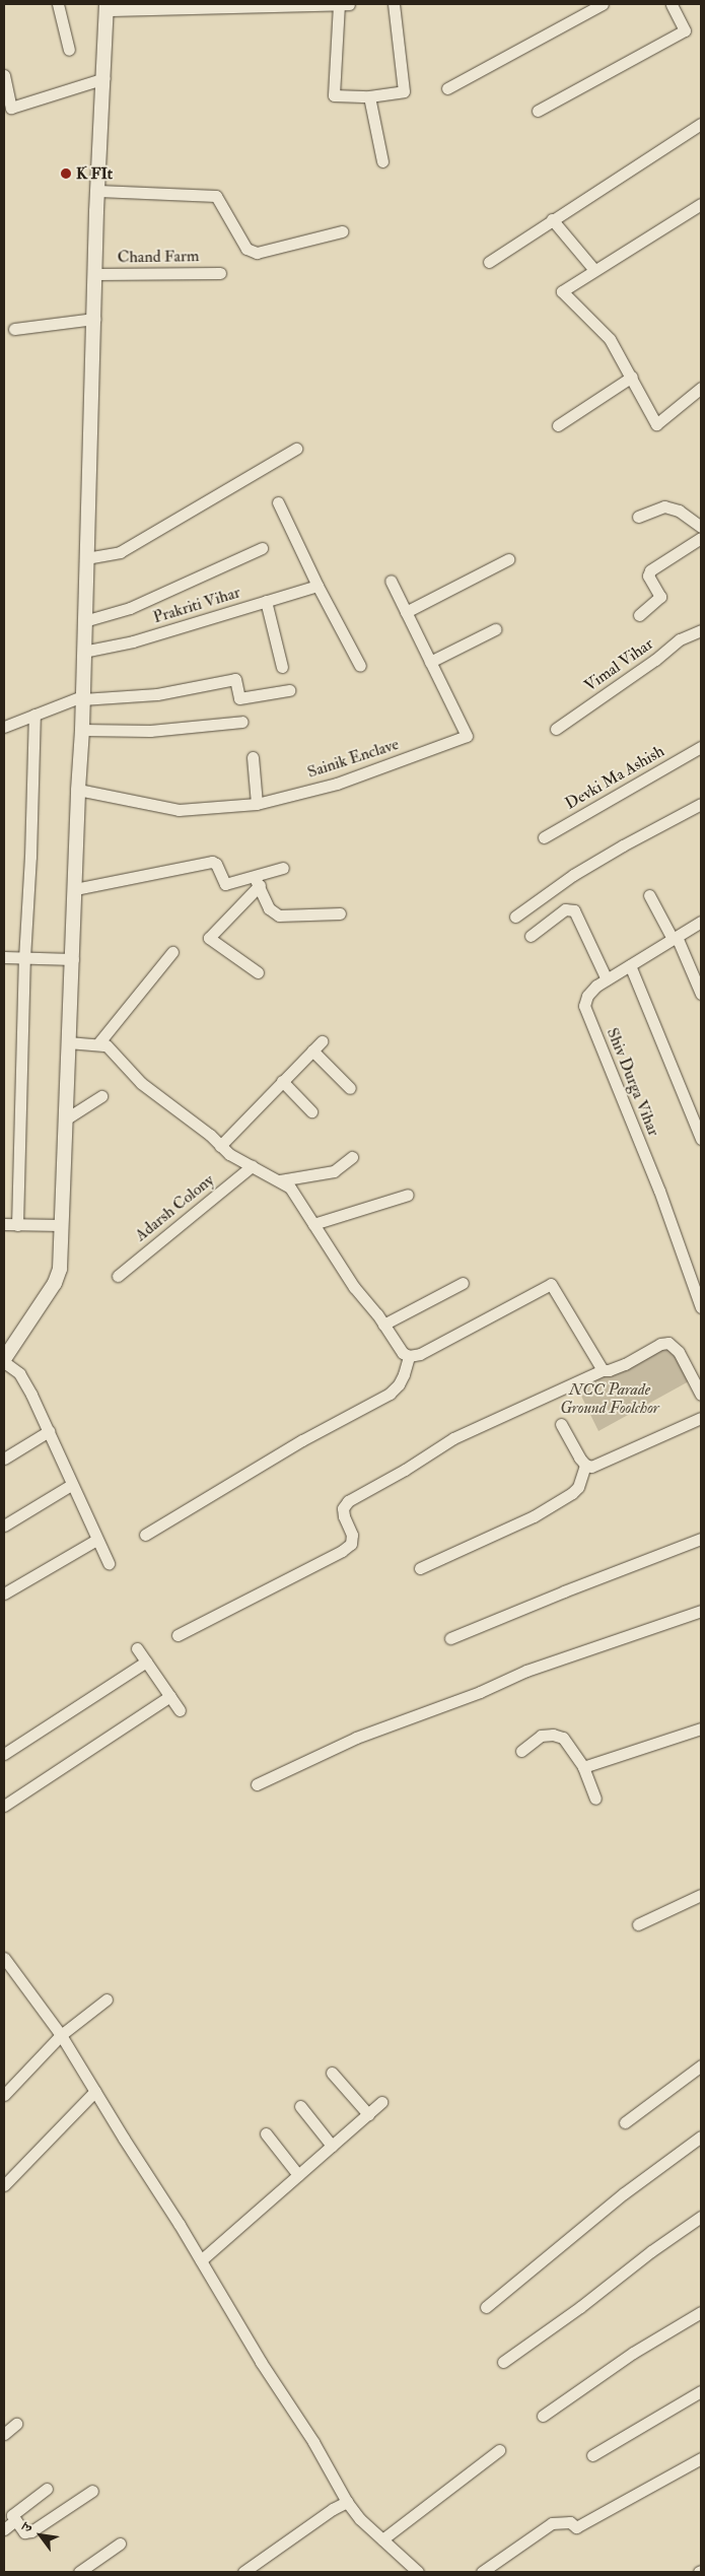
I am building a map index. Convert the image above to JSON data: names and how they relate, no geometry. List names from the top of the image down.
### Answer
{
  "streets": {
    "street": [
      "Chand Farm",
      "Prakriti Vihar",
      "Vimal Vihar",
      "Sainik Enclave",
      "Devki Ma Ashish",
      "Shiv Durga Vihar",
      "Adarsh Colony"
    ]
  },
  "parks": ["NCC Parade Ground Foolchor"],
  "places": ["K FIt"],
  "north": "top left"
}
